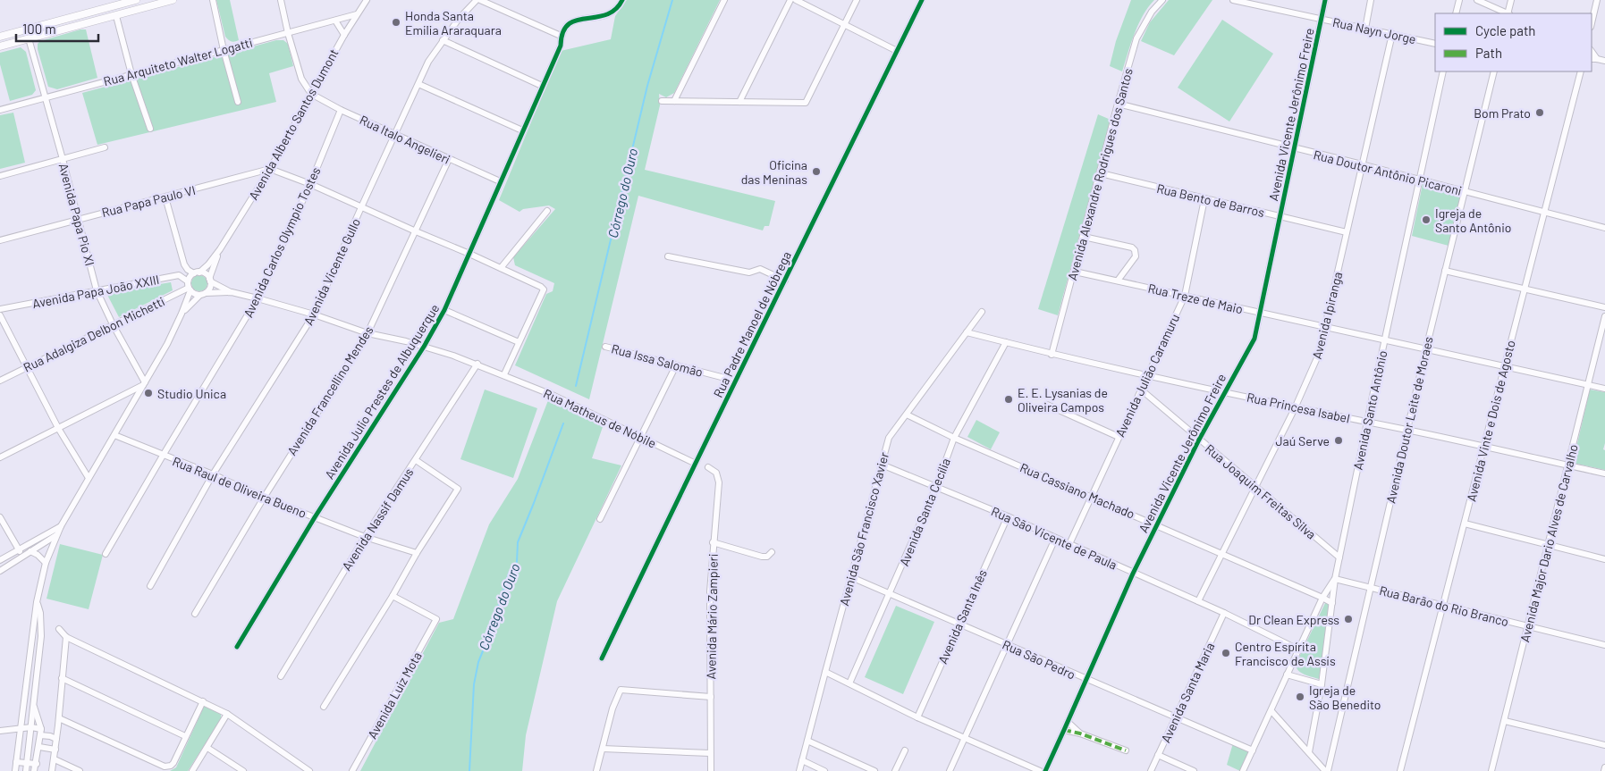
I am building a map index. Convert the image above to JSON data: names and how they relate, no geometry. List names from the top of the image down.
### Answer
{
  "streets": {
    "street": [
      "Rua Nayn Jorge",
      "Rua Arquiteto Walter Logatti",
      "Avenida Vicente Jerônimo Freire",
      "Avenida Alberto Santos Dumont",
      "Rua Italo Angelieri",
      "Rua Doutor Antônio Picaroni",
      "Avenida Alexandre Rodrigues dos Santos",
      "Rua Bento de Barros",
      "Rua Papa Paulo VI",
      "Avenida Papa Pio XI",
      "Avenida Carlos Olympio Tostes",
      "Avenida Vicente Gullo",
      "Avenida Papa João XXIII",
      "Rua Treze de Maio",
      "Avenida Ipiranga",
      "Rua Padre Manoel de Nóbrega",
      "Rua Adalgiza Delbon Michetti",
      "Rua Issa Salomão",
      "Avenida Julião Caramuru",
      "Avenida Francellino Mendes",
      "Avenida Julio Prestes de Albuquerque",
      "Rua Princesa Isabel",
      "Avenida Santo Antônio",
      "Rua Matheus de Nóbile",
      "Avenida Doutor Leite de Moraes",
      "Avenida Vinte e Dois de Agosto",
      "Rua Raul de Oliveira Bueno",
      "Rua Cassiano Machado",
      "Rua Joaquim Freitas Silva",
      "Avenida Santa Cecília",
      "Avenida Nassif Damus",
      "Avenida São Francisco Xavier",
      "Rua São Vicente de Paula",
      "Avenida Major Dario Alves de Carvalho",
      "Rua Barão do Rio Branco",
      "Avenida Mário Zampieri",
      "Avenida Santa Inês",
      "Rua São Pedro",
      "Avenida Santa Maria",
      "Avenida Luiz Mota"
    ]
  },
  "crossings": [
    ["Rua Nayn Jorge", "Avenida Vicente Jerônimo Freire"],
    ["Rua Nayn Jorge", "Avenida Ipiranga"],
    ["Rua Arquiteto Walter Logatti", "Avenida Alberto Santos Dumont"],
    ["Rua Arquiteto Walter Logatti", "Avenida Papa Pio XI"],
    ["Avenida Vicente Jerônimo Freire", "Rua Doutor Antônio Picaroni"],
    ["Avenida Vicente Jerônimo Freire", "Rua Bento de Barros"],
    ["Avenida Vicente Jerônimo Freire", "Rua Treze de Maio"],
    ["Avenida Vicente Jerônimo Freire", "Rua Princesa Isabel"],
    ["Avenida Vicente Jerônimo Freire", "Rua Cassiano Machado"],
    ["Avenida Vicente Jerônimo Freire", "Rua Joaquim Freitas Silva"],
    ["Avenida Vicente Jerônimo Freire", "Rua São Vicente de Paula"],
    ["Avenida Vicente Jerônimo Freire", "Rua São Pedro"],
    ["Avenida Alberto Santos Dumont", "Rua Italo Angelieri"],
    ["Avenida Alberto Santos Dumont", "Rua Papa Paulo VI"],
    ["Avenida Alberto Santos Dumont", "Avenida Papa João XXIII"],
    ["Avenida Alberto Santos Dumont", "Rua Adalgiza Delbon Michetti"],
    ["Rua Italo Angelieri", "Avenida Carlos Olympio Tostes"],
    ["Rua Italo Angelieri", "Avenida Vicente Gullo"],
    ["Rua Italo Angelieri", "Avenida Francellino Mendes"],
    ["Rua Italo Angelieri", "Avenida Julio Prestes de Albuquerque"],
    ["Rua Doutor Antônio Picaroni", "Avenida Alexandre Rodrigues dos Santos"],
    ["Rua Doutor Antônio Picaroni", "Avenida Ipiranga"],
    ["Rua Doutor Antônio Picaroni", "Avenida Santo Antônio"],
    ["Rua Doutor Antônio Picaroni", "Avenida Doutor Leite de Moraes"],
    ["Rua Doutor Antônio Picaroni", "Avenida Vinte e Dois de Agosto"],
    ["Avenida Alexandre Rodrigues dos Santos", "Rua Bento de Barros"],
    ["Avenida Alexandre Rodrigues dos Santos", "Rua Treze de Maio"],
    ["Avenida Alexandre Rodrigues dos Santos", "Rua Princesa Isabel"],
    ["Rua Bento de Barros", "Avenida Ipiranga"],
    ["Rua Bento de Barros", "Avenida Julião Caramuru"],
    ["Rua Papa Paulo VI", "Avenida Papa Pio XI"],
    ["Avenida Papa Pio XI", "Avenida Papa João XXIII"],
    ["Avenida Papa Pio XI", "Rua Adalgiza Delbon Michetti"],
    ["Avenida Carlos Olympio Tostes", "Rua Matheus de Nóbile"],
    ["Avenida Carlos Olympio Tostes", "Rua Raul de Oliveira Bueno"],
    ["Avenida Vicente Gullo", "Rua Matheus de Nóbile"],
    ["Avenida Vicente Gullo", "Rua Raul de Oliveira Bueno"],
    ["Avenida Papa João XXIII", "Rua Adalgiza Delbon Michetti"],
    ["Rua Treze de Maio", "Avenida Ipiranga"],
    ["Rua Treze de Maio", "Avenida Julião Caramuru"],
    ["Rua Treze de Maio", "Avenida Santo Antônio"],
    ["Rua Treze de Maio", "Avenida Doutor Leite de Moraes"],
    ["Rua Treze de Maio", "Avenida Vinte e Dois de Agosto"],
    ["Rua Treze de Maio", "Avenida Major Dario Alves de Carvalho"],
    ["Avenida Ipiranga", "Rua Princesa Isabel"],
    ["Avenida Ipiranga", "Rua Cassiano Machado"],
    ["Avenida Ipiranga", "Rua Joaquim Freitas Silva"],
    ["Avenida Ipiranga", "Rua São Vicente de Paula"],
    ["Rua Padre Manoel de Nóbrega", "Rua Issa Salomão"],
    ["Rua Padre Manoel de Nóbrega", "Rua Matheus de Nóbile"],
    ["Avenida Julião Caramuru", "Rua Princesa Isabel"],
    ["Avenida Julião Caramuru", "Rua Cassiano Machado"],
    ["Avenida Julião Caramuru", "Rua Joaquim Freitas Silva"],
    ["Avenida Julião Caramuru", "Rua São Vicente de Paula"],
    ["Avenida Francellino Mendes", "Rua Matheus de Nóbile"],
    ["Avenida Francellino Mendes", "Rua Raul de Oliveira Bueno"],
    ["Avenida Julio Prestes de Albuquerque", "Rua Matheus de Nóbile"],
    ["Avenida Julio Prestes de Albuquerque", "Rua Raul de Oliveira Bueno"],
    ["Rua Princesa Isabel", "Avenida Santo Antônio"],
    ["Rua Princesa Isabel", "Avenida Doutor Leite de Moraes"],
    ["Rua Princesa Isabel", "Avenida Vinte e Dois de Agosto"],
    ["Rua Princesa Isabel", "Avenida Santa Cecília"],
    ["Rua Princesa Isabel", "Avenida São Francisco Xavier"],
    ["Rua Princesa Isabel", "Avenida Major Dario Alves de Carvalho"],
    ["Avenida Santo Antônio", "Rua Cassiano Machado"],
    ["Avenida Santo Antônio", "Rua Joaquim Freitas Silva"],
    ["Avenida Santo Antônio", "Rua Barão do Rio Branco"],
    ["Rua Matheus de Nóbile", "Avenida Nassif Damus"],
    ["Avenida Doutor Leite de Moraes", "Rua Barão do Rio Branco"],
    ["Avenida Vinte e Dois de Agosto", "Rua Barão do Rio Branco"],
    ["Rua Raul de Oliveira Bueno", "Avenida Nassif Damus"],
    ["Rua Cassiano Machado", "Avenida Santa Cecília"],
    ["Rua Cassiano Machado", "Avenida São Francisco Xavier"],
    ["Avenida Santa Cecília", "Rua São Vicente de Paula"],
    ["Avenida Santa Cecília", "Rua São Pedro"],
    ["Avenida São Francisco Xavier", "Rua São Vicente de Paula"],
    ["Avenida São Francisco Xavier", "Rua São Pedro"],
    ["Rua São Vicente de Paula", "Avenida Santa Inês"],
    ["Rua São Vicente de Paula", "Avenida Santa Maria"],
    ["Avenida Major Dario Alves de Carvalho", "Rua Barão do Rio Branco"],
    ["Avenida Santa Inês", "Rua São Pedro"],
    ["Rua São Pedro", "Avenida Santa Maria"]
  ],
  "water": ["Córrego do Ouro"],
  "places": [
    "Honda Santa Emilia Araraquara",
    "Bom Prato",
    "Oficina das Meninas",
    "Igreja de Santo Antônio",
    "Studio Unica",
    "E. E. Lysanias de Oliveira Campos",
    "Jaú Serve",
    "Dr Clean Express",
    "Centro Espírita Francisco de Assis",
    "Igreja de São Benedito"
  ],
  "legend": ["Cycle path", "Path"],
  "scale_bar": "100 m"
}
